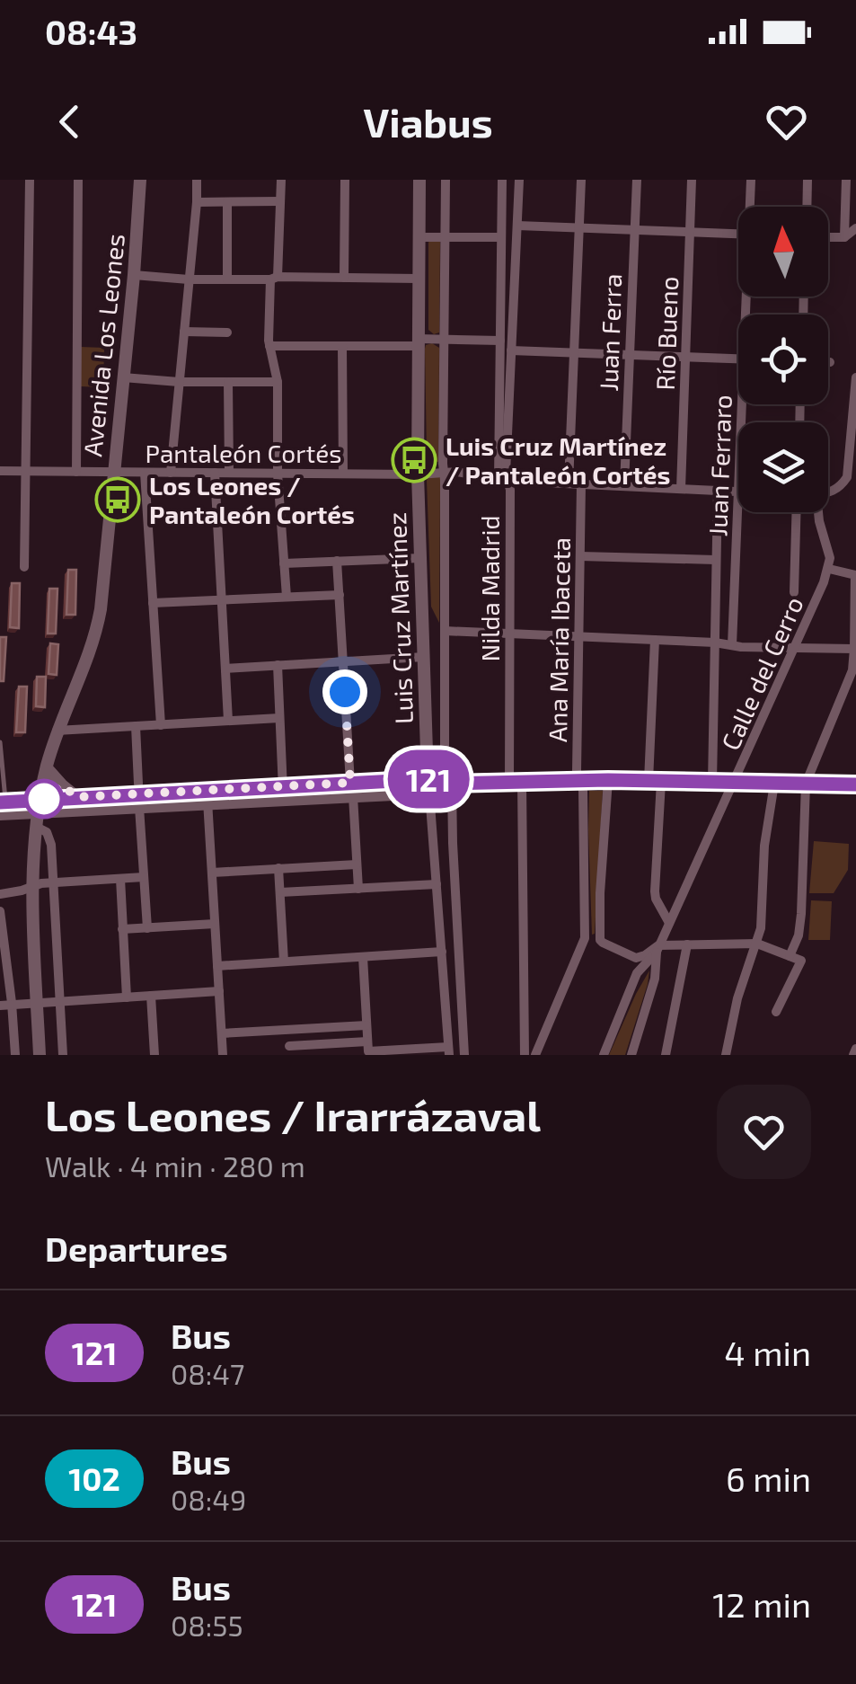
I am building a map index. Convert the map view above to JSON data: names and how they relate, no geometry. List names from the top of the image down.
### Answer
{
  "streets": {
    "street": [
      "Juan Ferra",
      "Río Bueno",
      "Avenida Los Leones",
      "Pantaleón Cortés",
      "Juan Ferraro",
      "Nilda Madrid",
      "Luis Cruz Martínez",
      "Ana María Ibaceta",
      "Calle del Cerro"
    ]
  },
  "crossings": [
    ["Juan Ferra", "Pantaleón Cortés"],
    ["Río Bueno", "Pantaleón Cortés"],
    ["Avenida Los Leones", "Pantaleón Cortés"],
    ["Pantaleón Cortés", "Juan Ferraro"],
    ["Pantaleón Cortés", "Nilda Madrid"],
    ["Pantaleón Cortés", "Luis Cruz Martínez"],
    ["Pantaleón Cortés", "Ana María Ibaceta"]
  ],
  "places": {
    "bus stop": ["Luis Cruz Martínez / Pantaleón Cortés", "Los Leones / Pantaleón Cortés"]
  },
  "lines": ["bus line 121"],
  "north": "top",
  "page": {
    "status": "08:43",
    "header": "Viabus",
    "on_map": "121",
    "heading": [
      ["Los Leones / Irarrázaval", "Walk · 4 min · 280 m"],
      "Departures"
    ],
    "list": [
      {
        "mark": "121",
        "name": "Bus",
        "note": "08:47",
        "value": "4 min"
      },
      {
        "mark": "102",
        "name": "Bus",
        "note": "08:49",
        "value": "6 min"
      },
      {
        "mark": "121",
        "name": "Bus",
        "note": "08:55",
        "value": "12 min"
      }
    ]
  }
}
